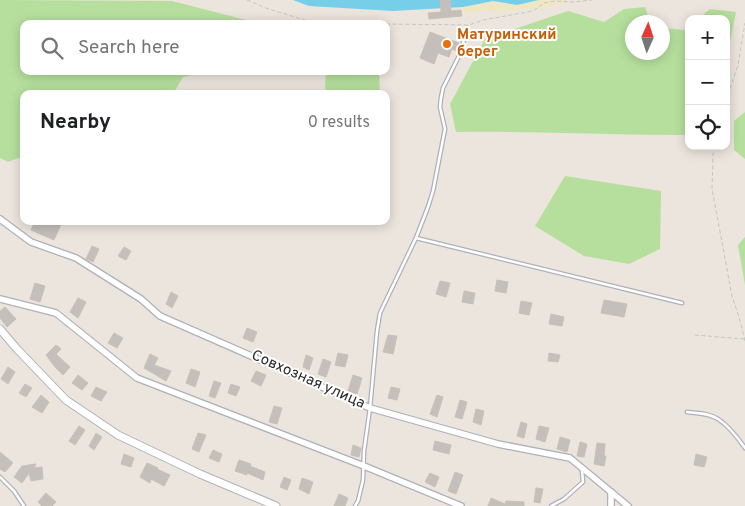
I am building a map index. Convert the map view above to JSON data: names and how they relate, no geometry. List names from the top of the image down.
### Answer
{
  "streets": {
    "street": ["Совхозная улица"]
  },
  "places": ["Матуринский берег"],
  "north": "top",
  "page": {
    "map_buttons": ["+", "−"],
    "search": "Search here",
    "heading": ["Nearby", "0 results"]
  }
}
